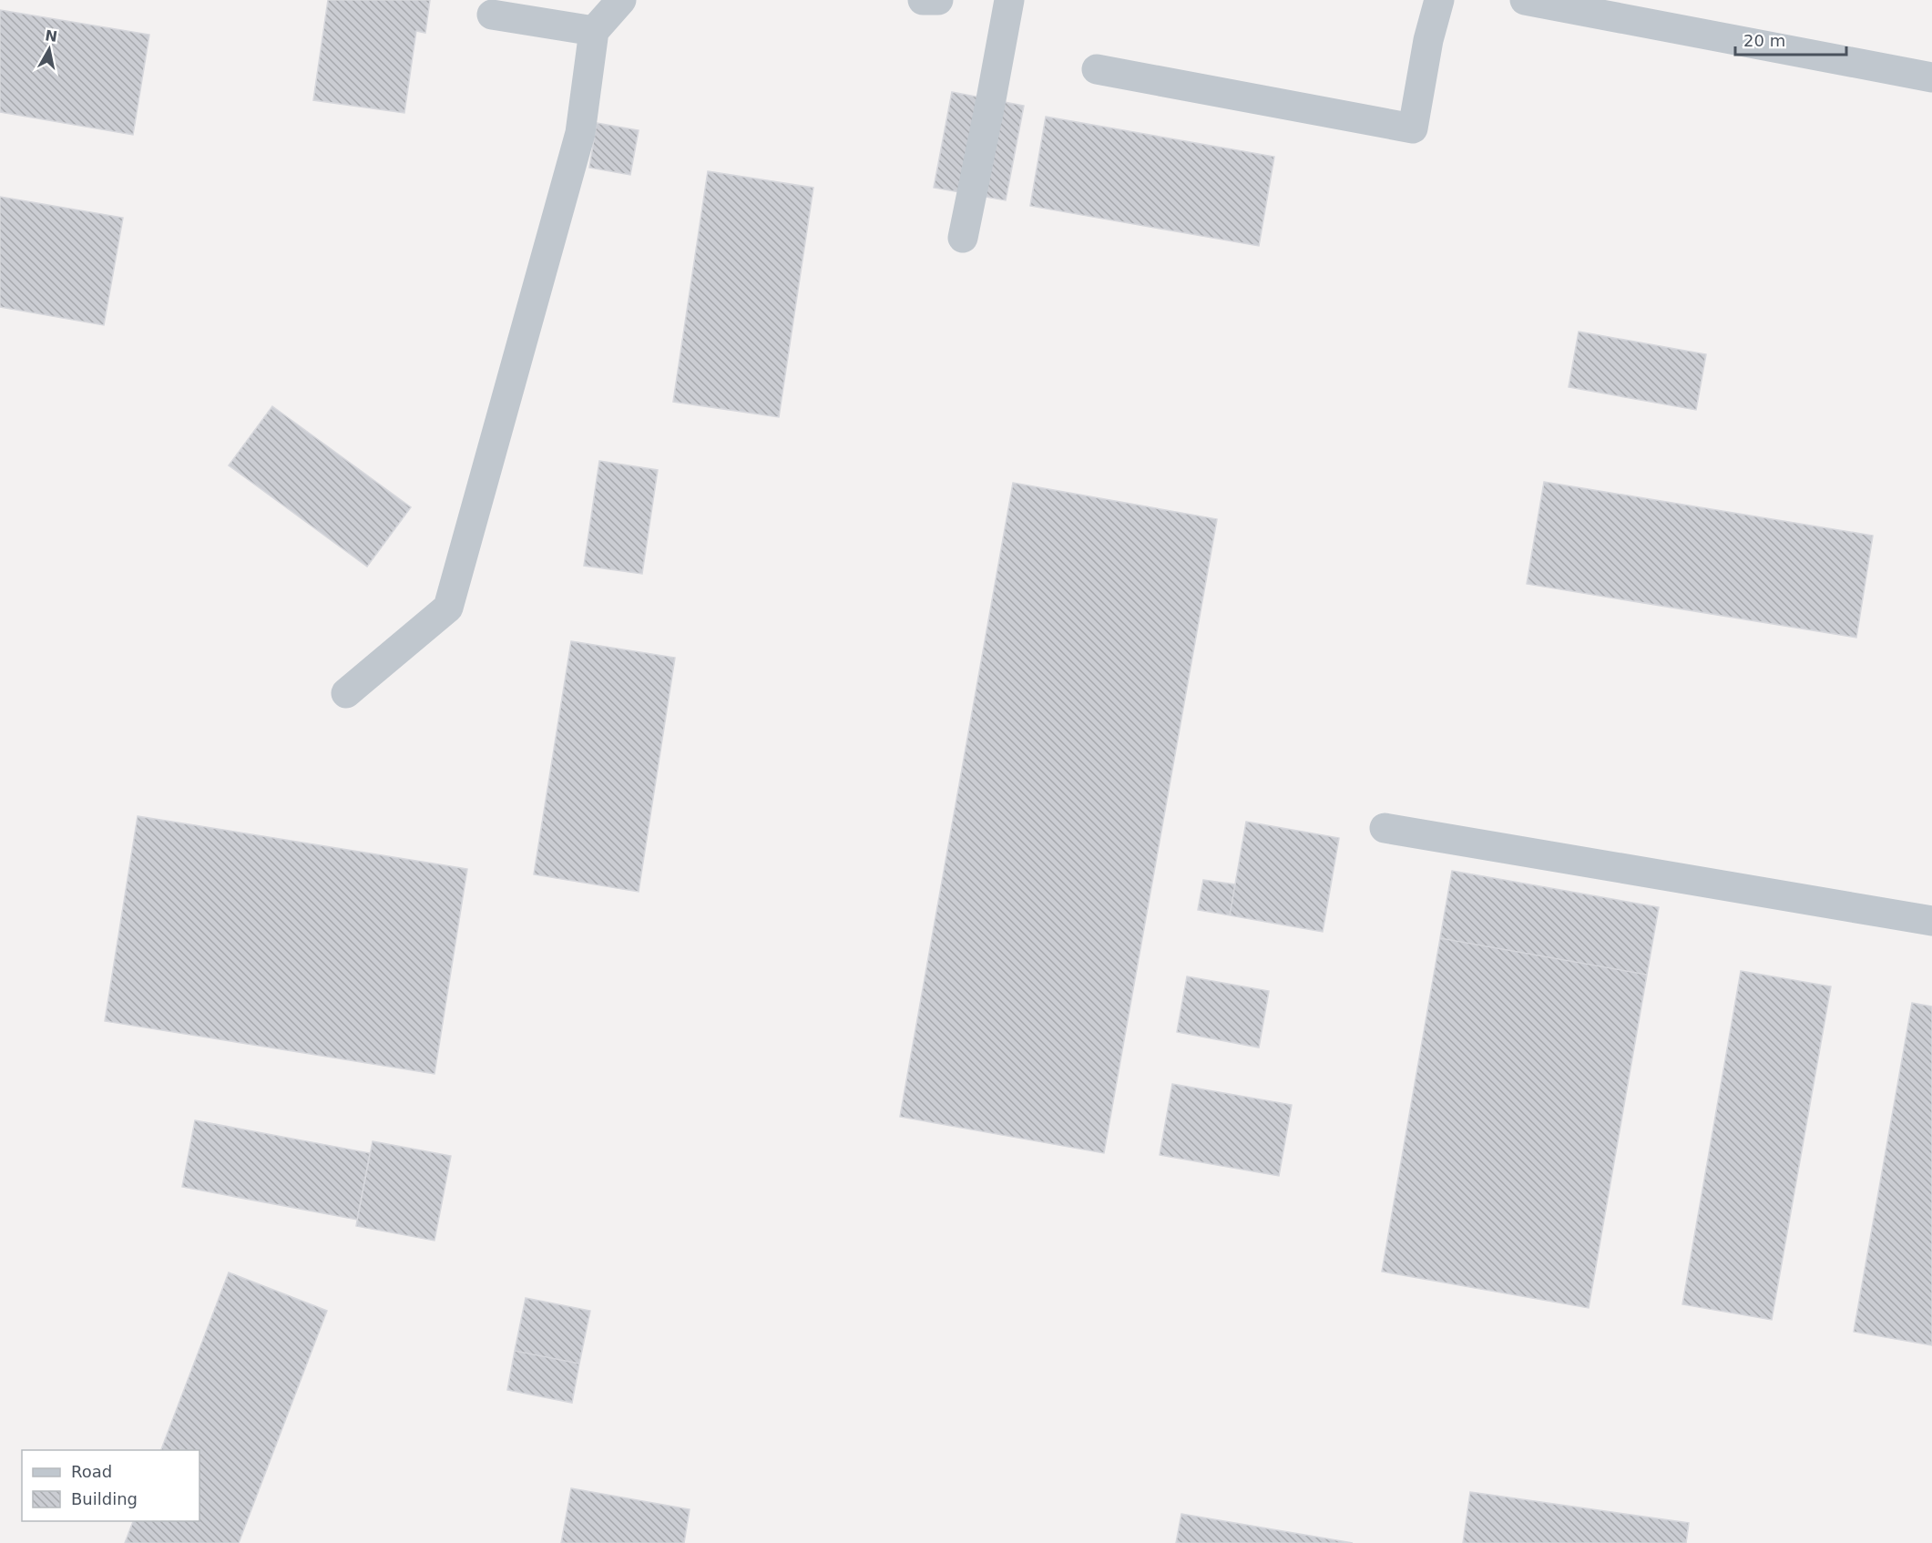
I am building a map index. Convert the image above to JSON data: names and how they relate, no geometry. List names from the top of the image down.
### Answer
{
  "legend": ["Road", "Building"],
  "scale_bar": "20 m",
  "north": "top"
}
